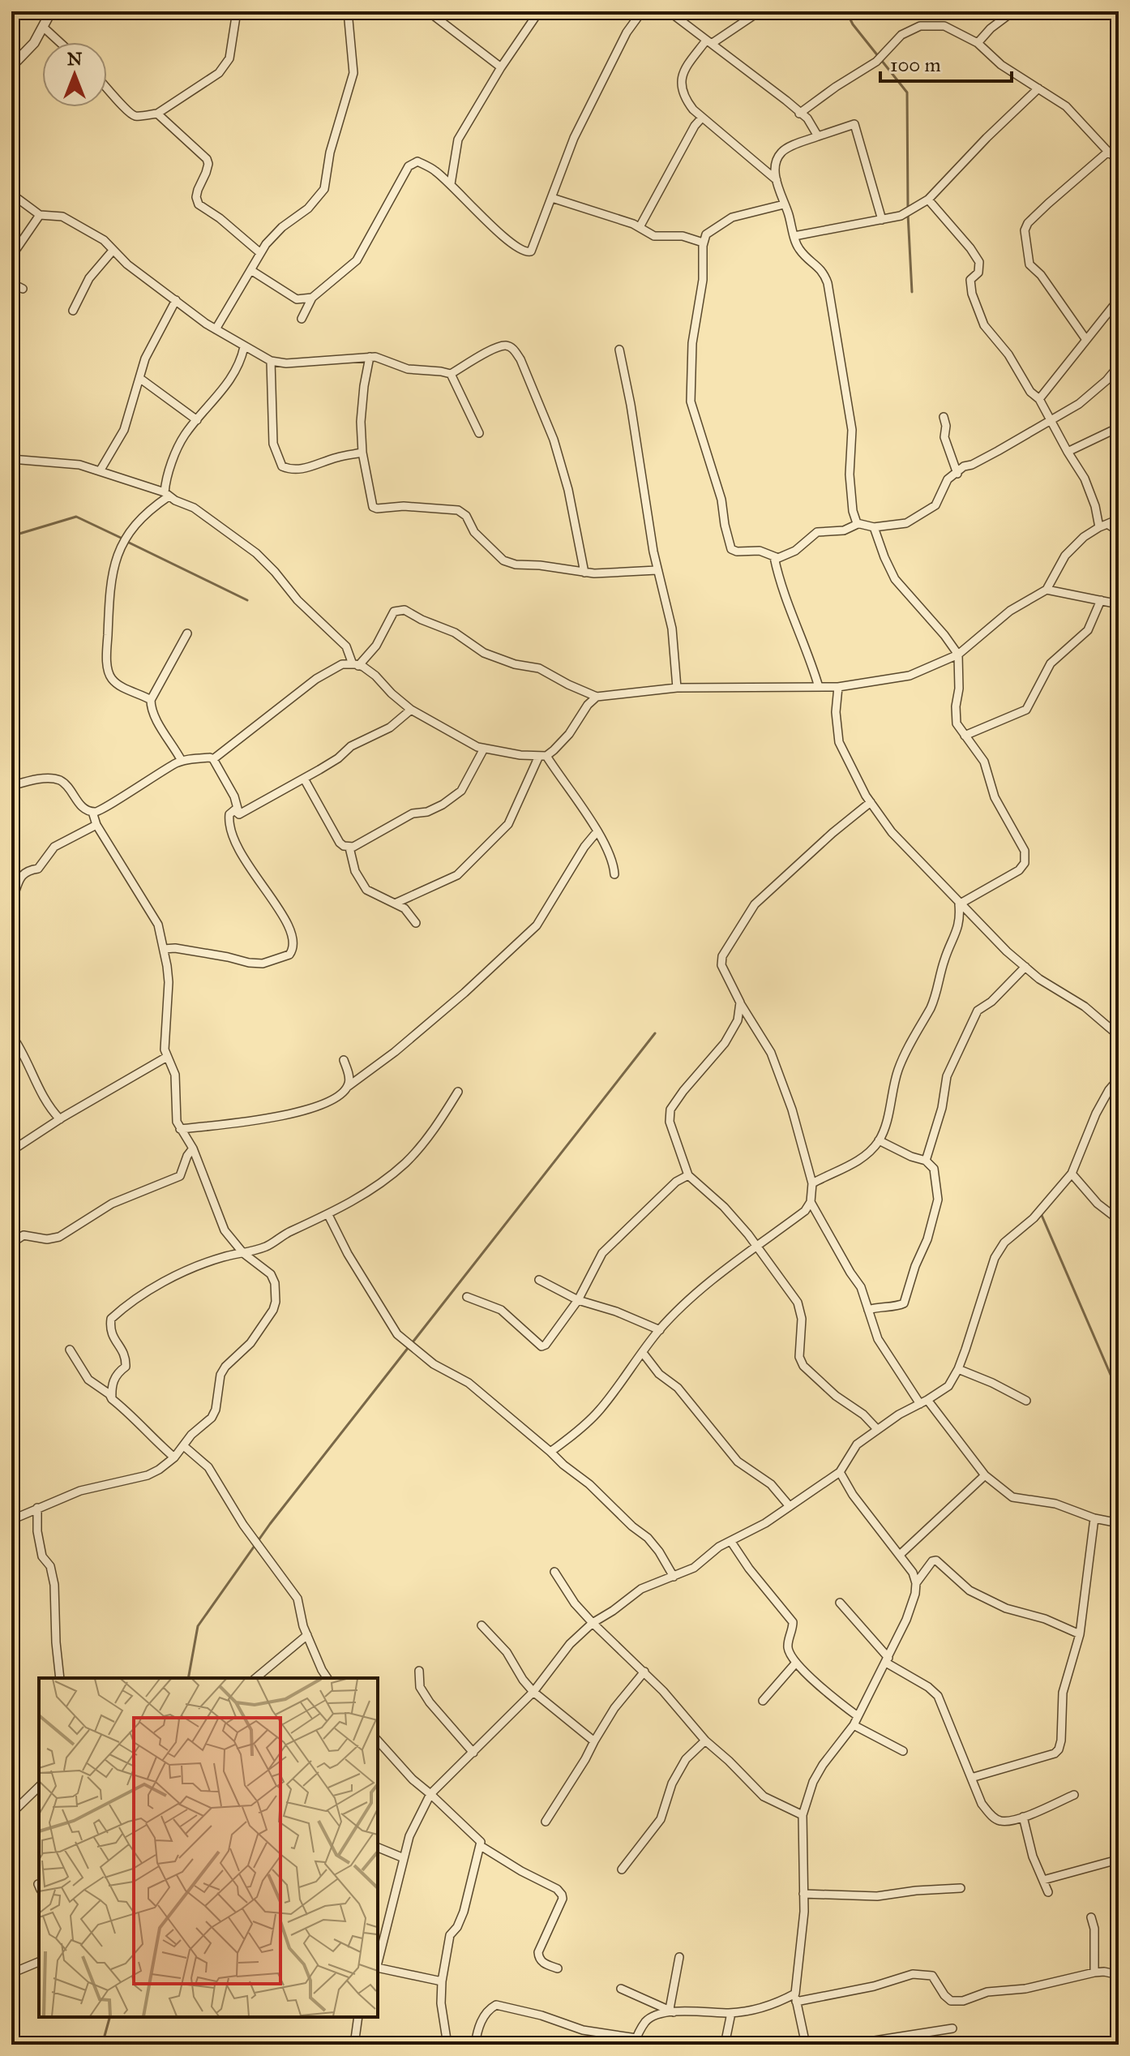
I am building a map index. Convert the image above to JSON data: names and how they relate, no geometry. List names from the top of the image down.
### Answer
{
  "scale_bar": "100 m",
  "north": "top"
}
